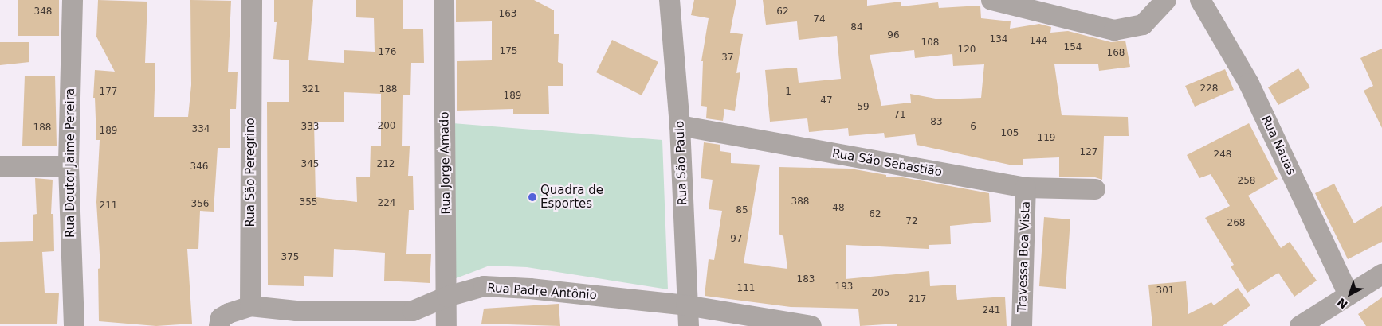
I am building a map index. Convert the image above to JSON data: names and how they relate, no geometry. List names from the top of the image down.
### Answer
{
  "streets": {
    "street": [
      "Rua Nauas",
      "Rua Doutor Jaime Pereira",
      "Rua Jorge Amado",
      "Rua São Paulo",
      "Rua São Sebastião",
      "Rua São Peregrino",
      "Travessa Boa Vista",
      "Rua Padre Antônio"
    ]
  },
  "crossings": [
    ["Rua Jorge Amado", "Rua Padre Antônio"],
    ["Rua São Paulo", "Rua São Sebastião"],
    ["Rua São Paulo", "Rua Padre Antônio"],
    ["Rua São Sebastião", "Travessa Boa Vista"],
    ["Rua São Peregrino", "Rua Padre Antônio"]
  ],
  "places": ["Quadra de Esportes"],
  "house_numbers": [
    "348",
    "62",
    "163",
    "74",
    "84",
    "96",
    "134",
    "144",
    "108",
    "154",
    "120",
    "175",
    "176",
    "168",
    "37",
    "228",
    "321",
    "188",
    "177",
    "1",
    "189",
    "47",
    "59",
    "71",
    "83",
    "200",
    "333",
    "6",
    "188",
    "334",
    "189",
    "105",
    "119",
    "127",
    "248",
    "345",
    "212",
    "346",
    "258",
    "388",
    "355",
    "224",
    "356",
    "211",
    "48",
    "85",
    "62",
    "72",
    "268",
    "97",
    "375",
    "183",
    "193",
    "111",
    "301",
    "205",
    "217",
    "241"
  ],
  "north": "bottom left"
}
